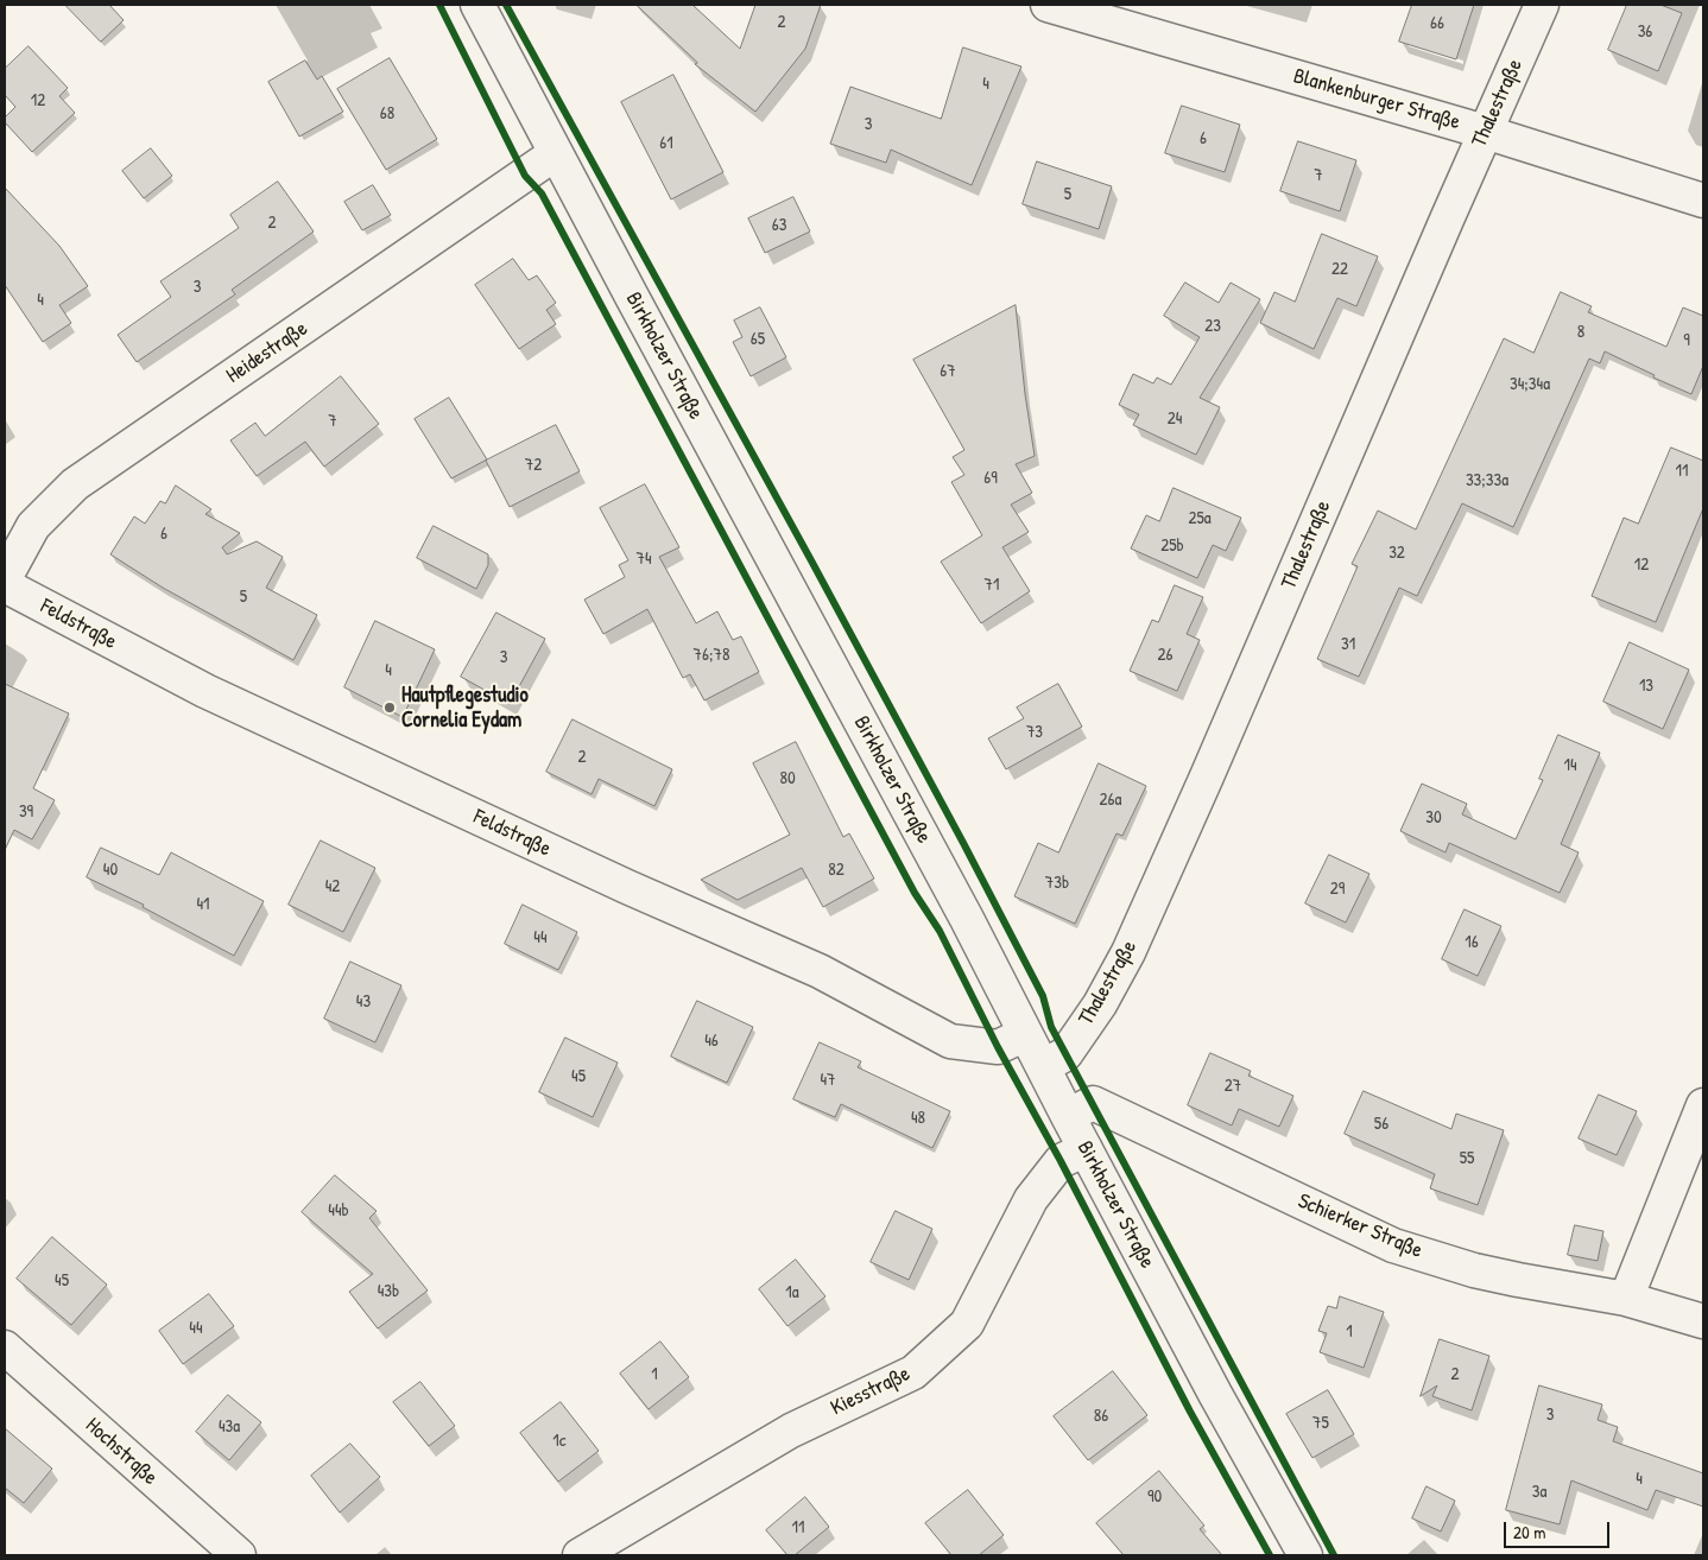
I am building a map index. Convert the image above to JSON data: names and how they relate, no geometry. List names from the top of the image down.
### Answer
{
  "streets": {
    "street": [
      "Blankenburger Straße",
      "Thalestraße",
      "Heidestraße",
      "Birkholzer Straße",
      "Feldstraße",
      "Schierker Straße",
      "Kiesstraße",
      "Hochstraße"
    ]
  },
  "crossings": [
    ["Blankenburger Straße", "Thalestraße"],
    ["Thalestraße", "Birkholzer Straße"],
    ["Heidestraße", "Birkholzer Straße"],
    ["Birkholzer Straße", "Feldstraße"],
    ["Birkholzer Straße", "Schierker Straße"],
    ["Birkholzer Straße", "Kiesstraße"]
  ],
  "places": ["Hautpflegestudio Cornelia Eydam"],
  "house_numbers": [
    "2",
    "66",
    "36",
    "4",
    "12",
    "68",
    "3",
    "6",
    "61",
    "7",
    "5",
    "2",
    "63",
    "22",
    "3",
    "4",
    "23",
    "8",
    "65",
    "9",
    "67",
    "34;34a",
    "24",
    "7",
    "72",
    "11",
    "69",
    "33;33a",
    "25a",
    "6",
    "25b",
    "32",
    "74",
    "12",
    "71",
    "5",
    "31",
    "76;78",
    "26",
    "3",
    "4",
    "13",
    "73",
    "2",
    "14",
    "80",
    "26a",
    "39",
    "30",
    "40",
    "82",
    "73b",
    "42",
    "29",
    "41",
    "44",
    "16",
    "43",
    "46",
    "45",
    "47",
    "27",
    "48",
    "56",
    "55",
    "44b",
    "45",
    "43b",
    "1a",
    "44",
    "1",
    "1",
    "2",
    "3",
    "86",
    "75",
    "43a",
    "1c",
    "4",
    "3a",
    "90",
    "11"
  ],
  "scale_bar": "20 m"
}
